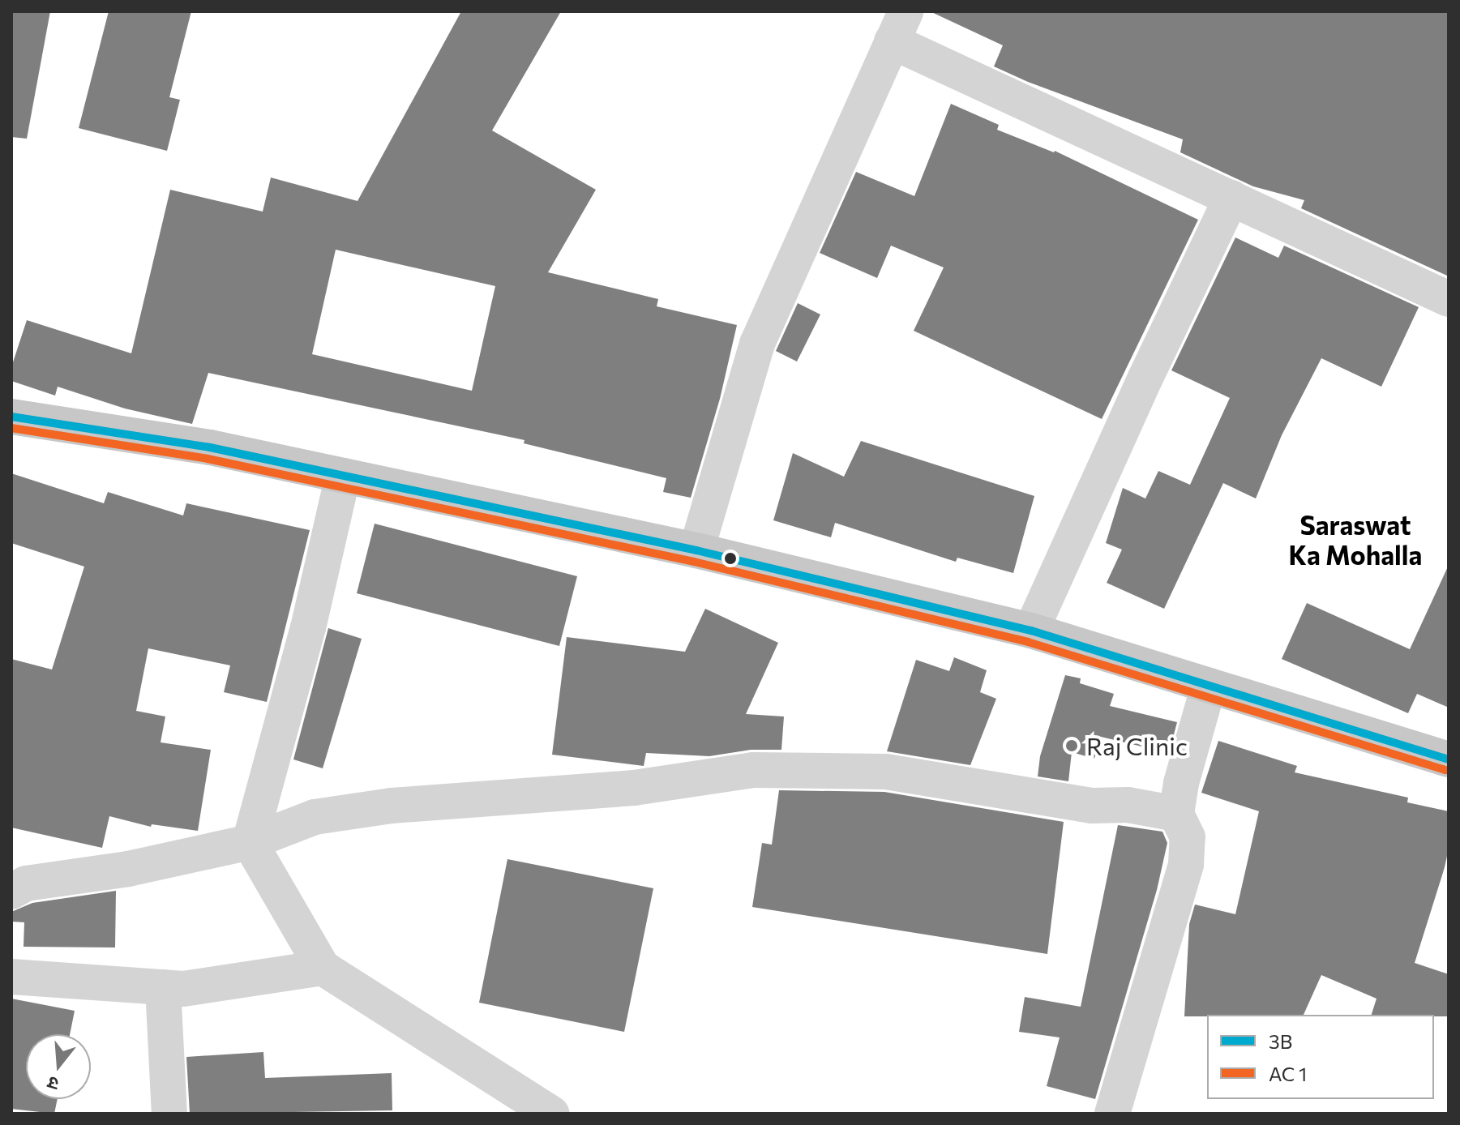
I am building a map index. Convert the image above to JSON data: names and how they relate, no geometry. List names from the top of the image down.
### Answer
{
  "districts": ["Saraswat Ka Mohalla"],
  "places": ["Raj Clinic"],
  "lines": ["transit line 3B"],
  "legend": ["3B", "AC 1"],
  "north": "bottom"
}
